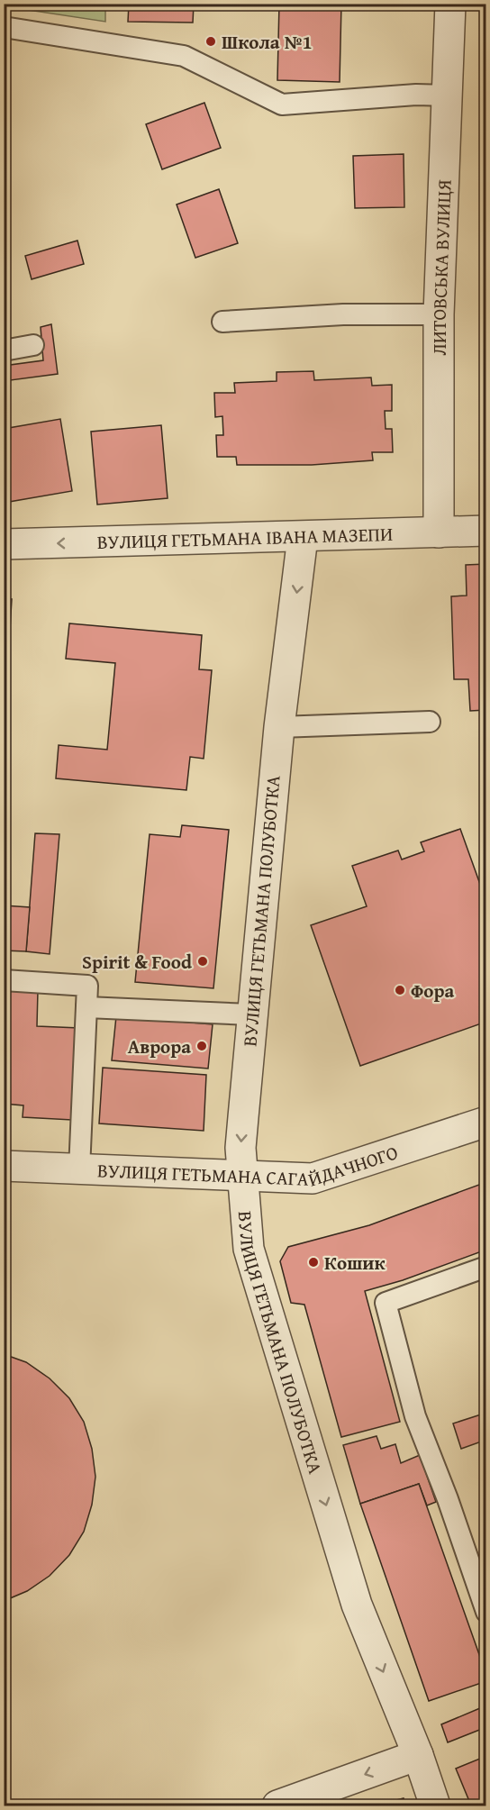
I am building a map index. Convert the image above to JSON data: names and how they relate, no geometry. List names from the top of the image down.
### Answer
{
  "streets": {
    "street": [
      "ЛИТОВСЬКА ВУЛИЦЯ",
      "ВУЛИЦЯ ГЕТЬМАНА ІВАНА МАЗЕПИ",
      "ВУЛИЦЯ ГЕТЬМАНА ПОЛУБОТКА",
      "ВУЛИЦЯ ГЕТЬМАНА САГАЙДАЧНОГО"
    ]
  },
  "crossings": [
    ["ЛИТОВСЬКА ВУЛИЦЯ", "ВУЛИЦЯ ГЕТЬМАНА ІВАНА МАЗЕПИ"],
    ["ВУЛИЦЯ ГЕТЬМАНА ІВАНА МАЗЕПИ", "ВУЛИЦЯ ГЕТЬМАНА ПОЛУБОТКА"],
    ["ВУЛИЦЯ ГЕТЬМАНА ПОЛУБОТКА", "ВУЛИЦЯ ГЕТЬМАНА САГАЙДАЧНОГО"]
  ],
  "one_way": ["ВУЛИЦЯ ГЕТЬМАНА ІВАНА МАЗЕПИ", "ВУЛИЦЯ ГЕТЬМАНА ПОЛУБОТКА"],
  "places": [
    "Школа №1",
    "Spirit & Food",
    "Фора",
    "Аврора",
    "Кошик"
  ]
}
